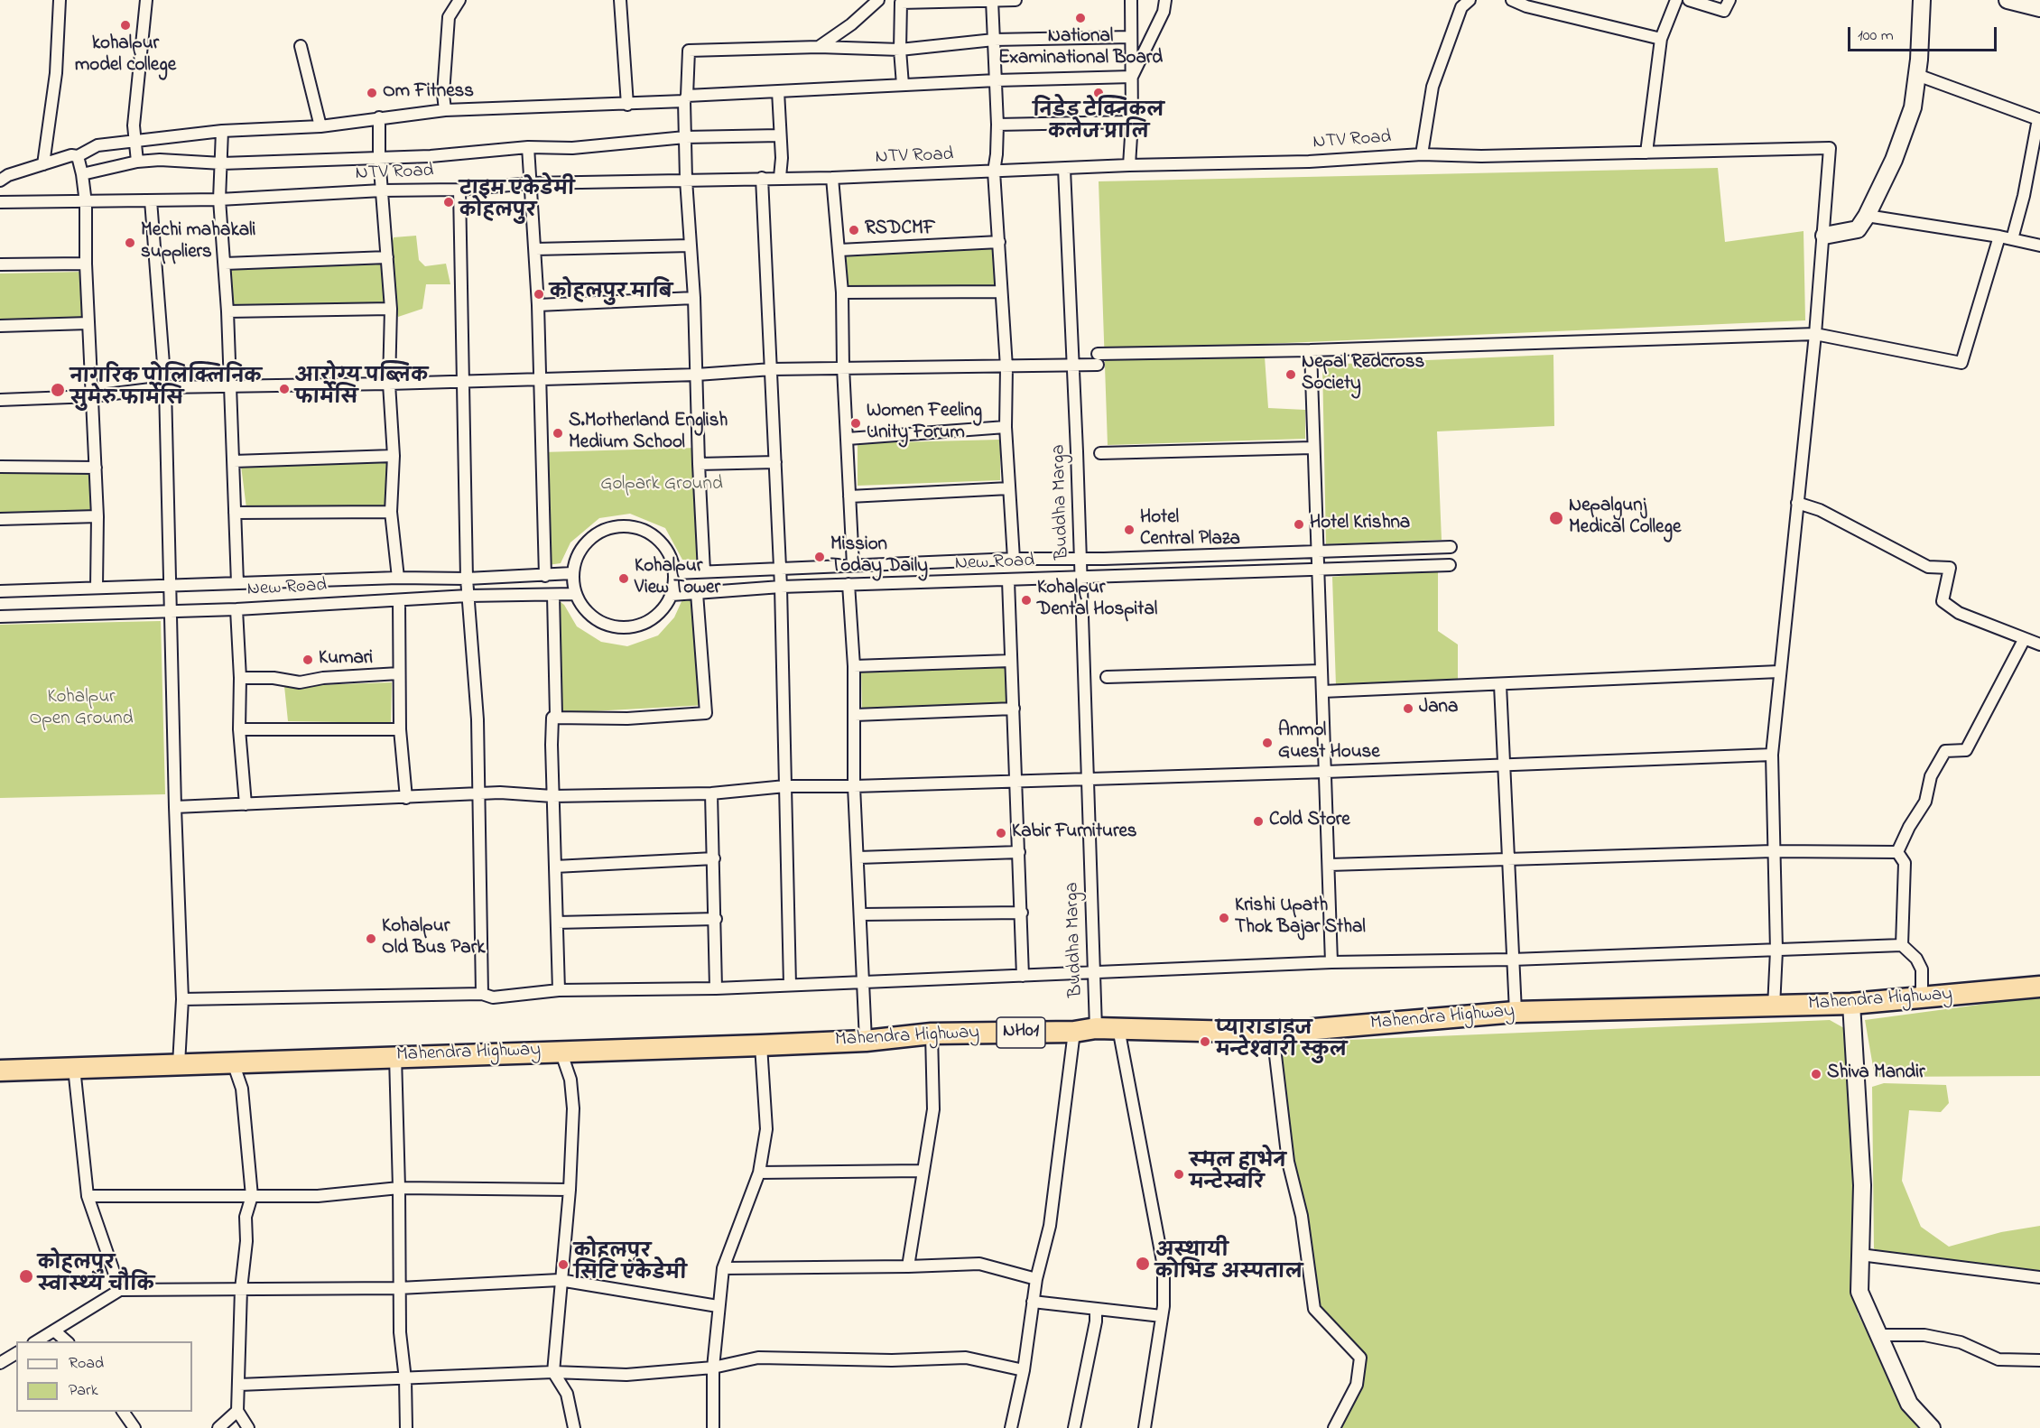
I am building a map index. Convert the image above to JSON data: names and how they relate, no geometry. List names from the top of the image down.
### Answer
{
  "streets": {
    "highway": ["Mahendra Highway", "NH01"],
    "street": ["NTV Road", "Buddha Marga", "New Road"]
  },
  "crossings": [
    ["NTV Road", "Buddha Marga"],
    ["Buddha Marga", "New Road"],
    ["Buddha Marga", "Mahendra Highway"]
  ],
  "parks": ["Golpark Ground", "Kohalpur Open Ground"],
  "places": [
    "National Examinational Board",
    "kohalpur model college",
    "Om Fitness",
    "निडेड टेक्निकल कलेज प्रालि",
    "टाइम एकेडेमी कोहलपुर",
    "RSDCMF",
    "Mechi mahakali suppliers",
    "कोहलपुर माबि",
    "Nepal Redcross Society",
    "आरोग्य पब्लिक फार्मेसि",
    "नागरिक पोलिक्लिनिक सुमेरु फार्मेसि",
    "Women Feeling Unity Forum",
    "S.Motherland English Medium School",
    "Nepalgunj Medical College",
    "Hotel Krishna",
    "Hotel Central Plaza",
    "Mission Today Daily",
    "Kohalpur View Tower",
    "Kohalpur Dental Hospital",
    "Kumari",
    "Jana",
    "Anmol Guest House",
    "Cold Store",
    "Kabir Furnitures",
    "Krishi Upath Thok Bajar Sthal",
    "Kohalpur Old Bus Park",
    "प्याराडाइज मन्टेश्वारी स्कुल",
    "Shiva Mandir",
    "स्मल हाभेन मन्टेस्वरि",
    "अस्थायी कोभिड अस्पताल",
    "कोहलपुर सिटि एकेडेमी",
    "कोहलपुर स्वास्थ्य चौकि"
  ],
  "legend": ["Road", "Park"],
  "scale_bar": "100 m"
}
